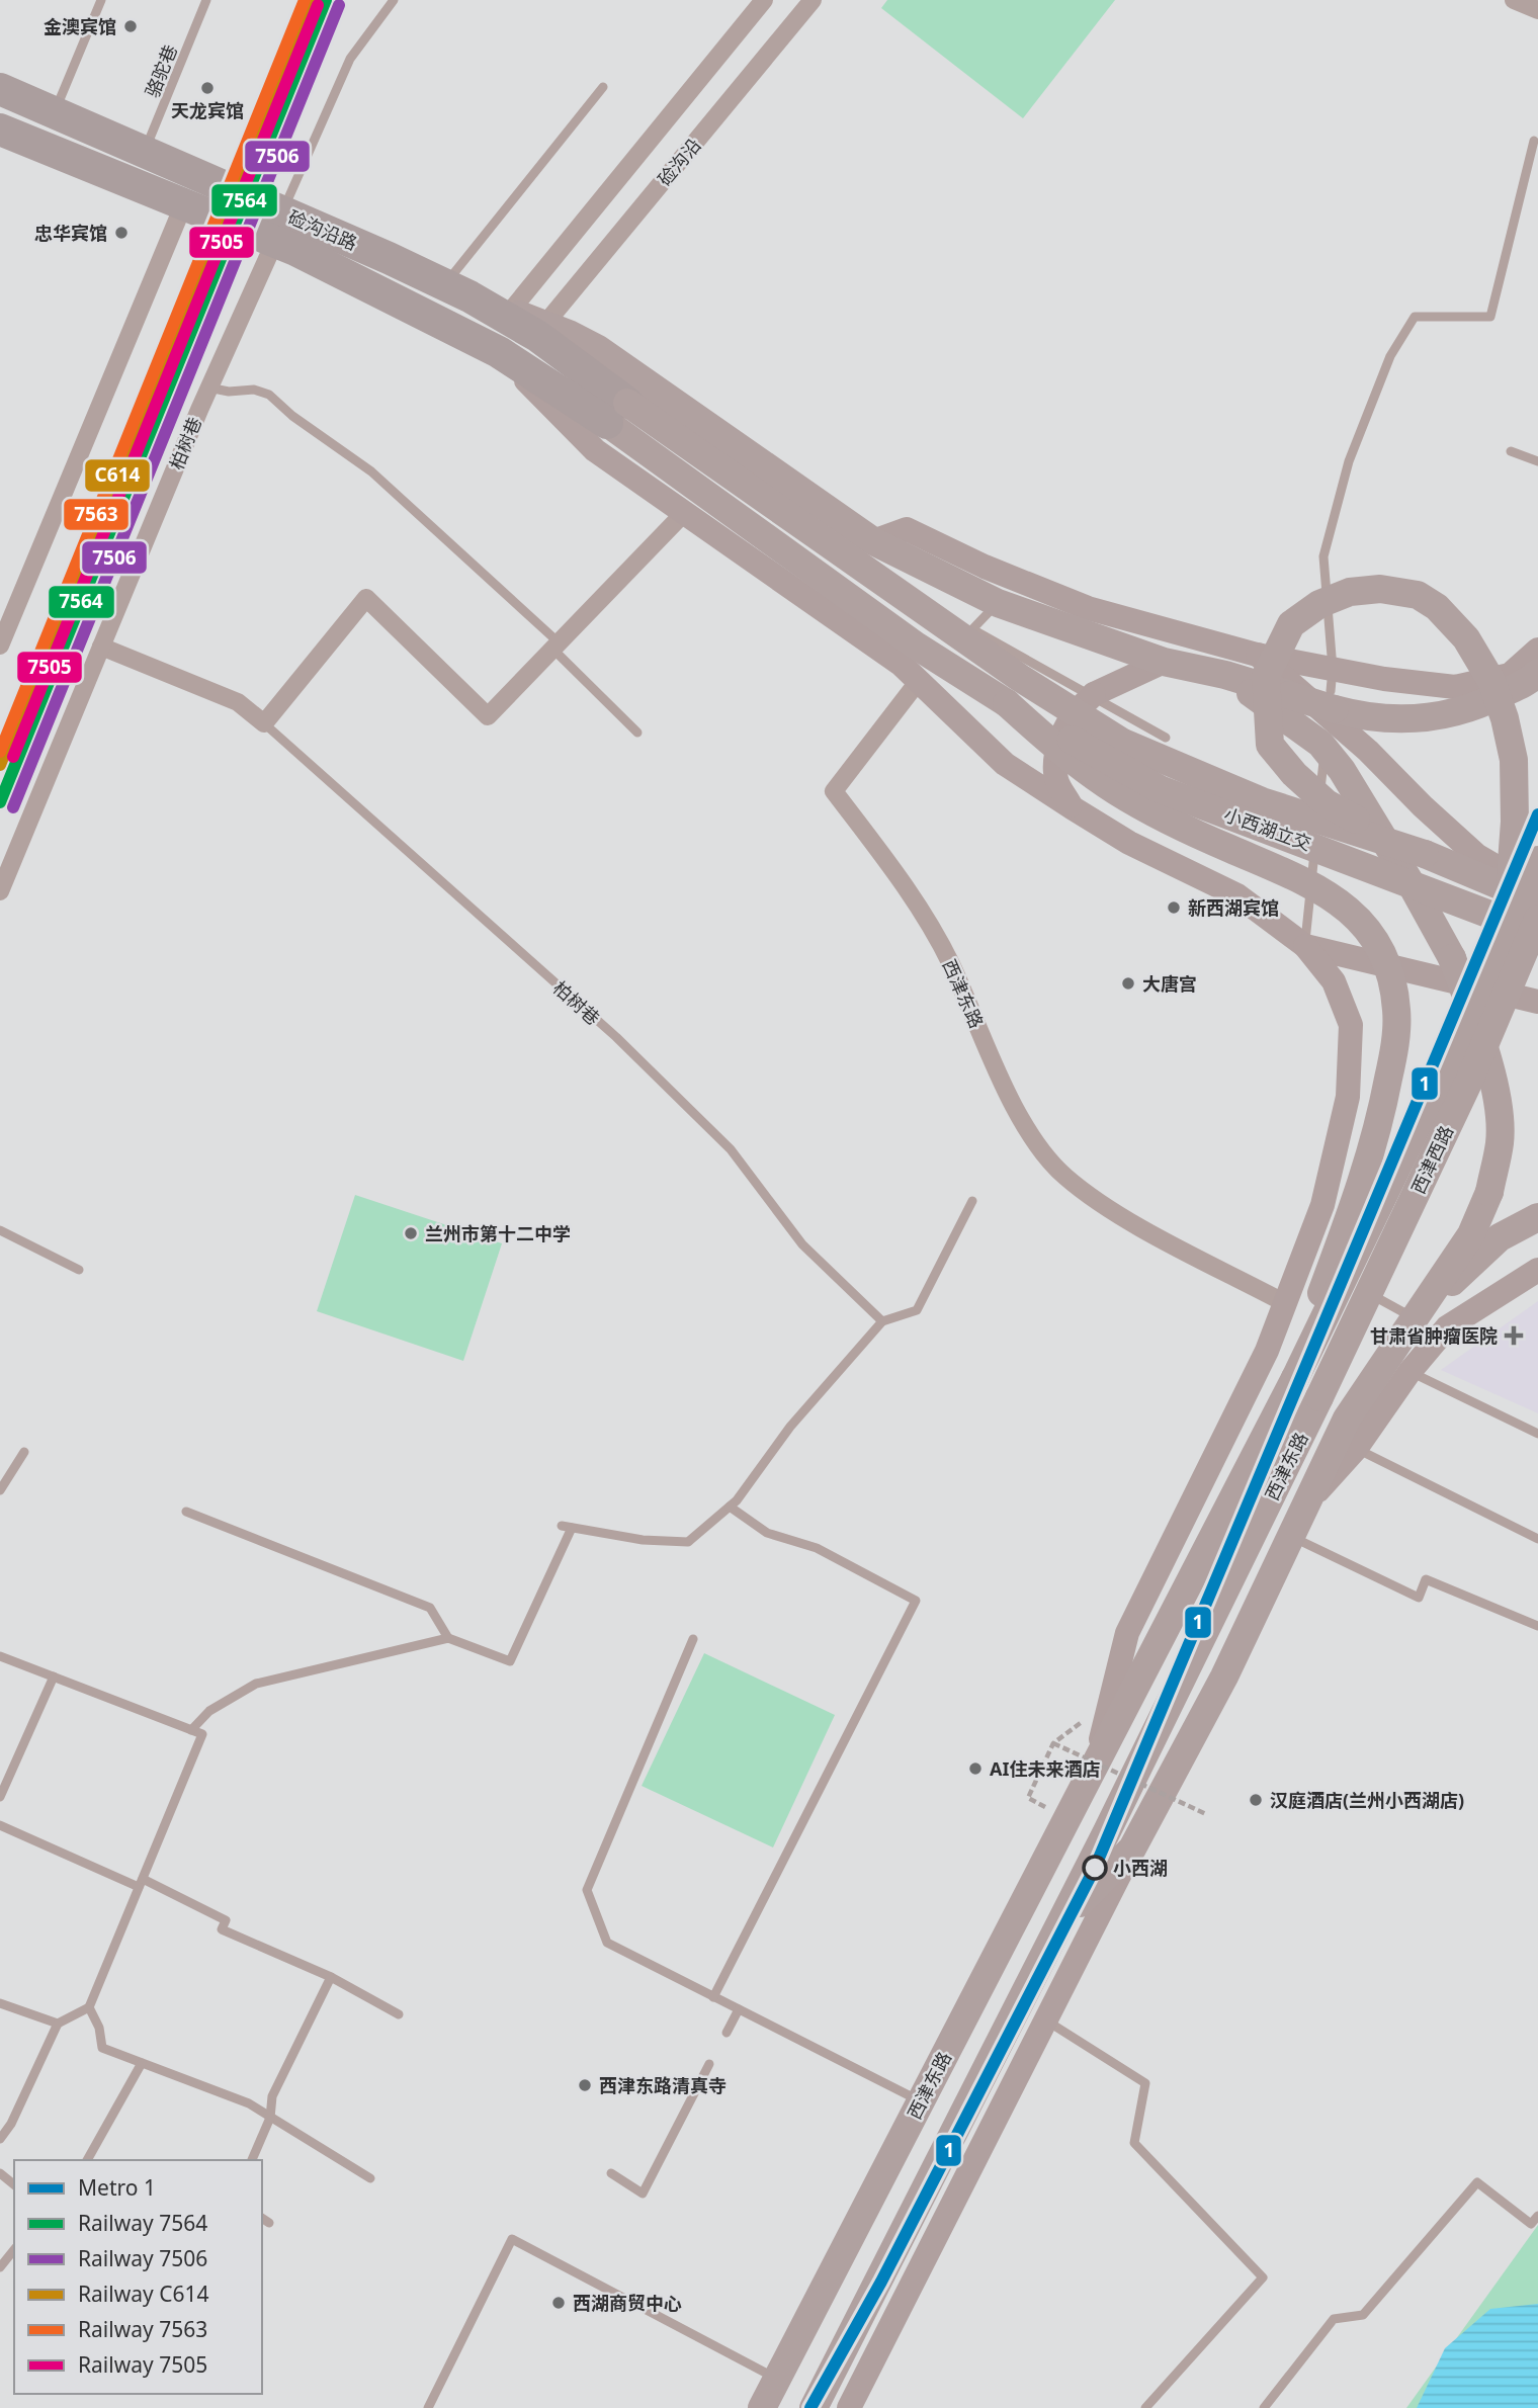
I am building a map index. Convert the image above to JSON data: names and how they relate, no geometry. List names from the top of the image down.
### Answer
{
  "streets": {
    "highway": ["硷沟沿路"],
    "main road": ["小西湖立交", "西津东路", "西津西路"],
    "street": ["硷沟沿", "柏树巷"],
    "lane": ["骆驼巷"]
  },
  "crossings": [
    ["骆驼巷", "硷沟沿路"],
    ["硷沟沿路", "柏树巷"],
    ["西津东路", "西津西路"]
  ],
  "places": {
    "other": [
      "金澳宾馆",
      "天龙宾馆",
      "忠华宾馆",
      "新西湖宾馆",
      "大唐宫",
      "兰州市第十二中学",
      "AI住未来酒店",
      "汉庭酒店(兰州小西湖店)",
      "小西湖",
      "西津东路清真寺",
      "西湖商贸中心"
    ],
    "health": ["甘肃省肿瘤医院"]
  },
  "lines": [
    "rail line 7564",
    "rail line C614",
    "rail line 7563",
    "rail line 7506",
    "rail line 7505",
    "metro line 1"
  ],
  "legend": [
    "Metro 1",
    "Railway 7564",
    "Railway 7506",
    "Railway C614",
    "Railway 7563",
    "Railway 7505"
  ]
}
